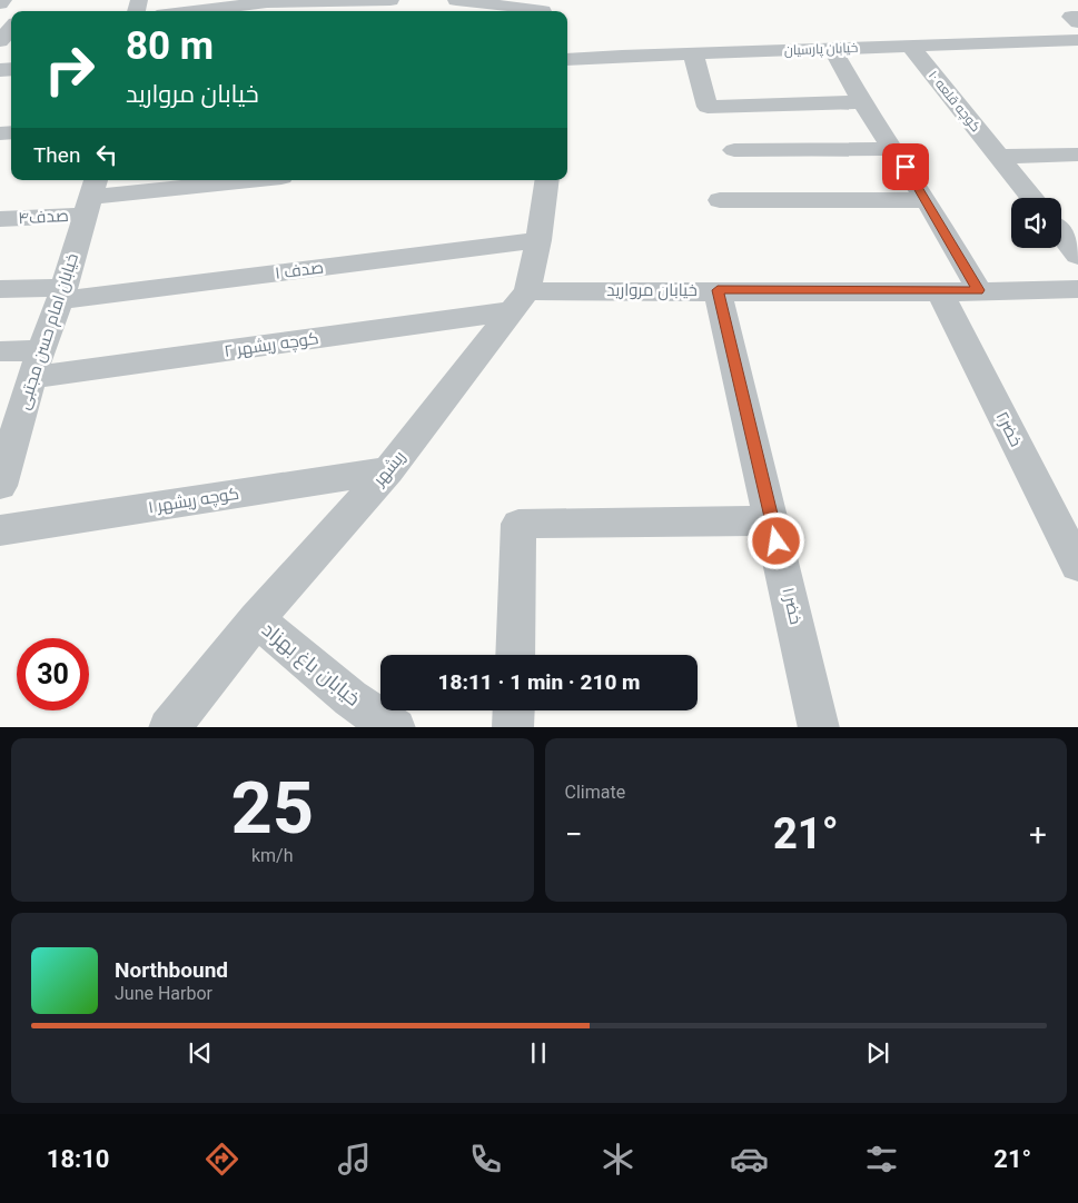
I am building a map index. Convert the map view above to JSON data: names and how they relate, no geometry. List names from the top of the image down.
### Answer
{
  "streets": {
    "street": [
      "خیابان پارسیان",
      "کوچه قلعه ۱۰",
      "صدف۴",
      "صدف ۱",
      "خیابان مروارید",
      "خیابان امام حسن مجتبی",
      "کوچه ریشهر ۲",
      "خضر۲",
      "ریشهر",
      "کوچه ریشهر ۱",
      "خضر ۱",
      "خیابان باغ بهزاد"
    ]
  },
  "crossings": [
    ["خیابان پارسیان", "کوچه قلعه ۱۰"],
    ["صدف۴", "خیابان امام حسن مجتبی"],
    ["صدف ۱", "خیابان امام حسن مجتبی"],
    ["صدف ۱", "ریشهر"],
    ["خیابان مروارید", "کوچه ریشهر ۲"],
    ["خیابان مروارید", "خضر۲"],
    ["خیابان مروارید", "ریشهر"],
    ["خیابان مروارید", "خضر ۱"],
    ["خیابان امام حسن مجتبی", "کوچه ریشهر ۲"],
    ["کوچه ریشهر ۲", "ریشهر"],
    ["ریشهر", "کوچه ریشهر ۱"],
    ["ریشهر", "خیابان باغ بهزاد"]
  ],
  "page": {
    "turn": ["80 m", "خیابان مروارید"],
    "then": "Then",
    "limit": "30",
    "trip": "18:11 · 1 min · 210 m",
    "tile": [
      ["25", "km/h"],
      "Climate"
    ],
    "heat": ["−", "21°", "+"],
    "song": ["Northbound", "June Harbor"],
    "tabs": ["18:10", "21°"]
  }
}
